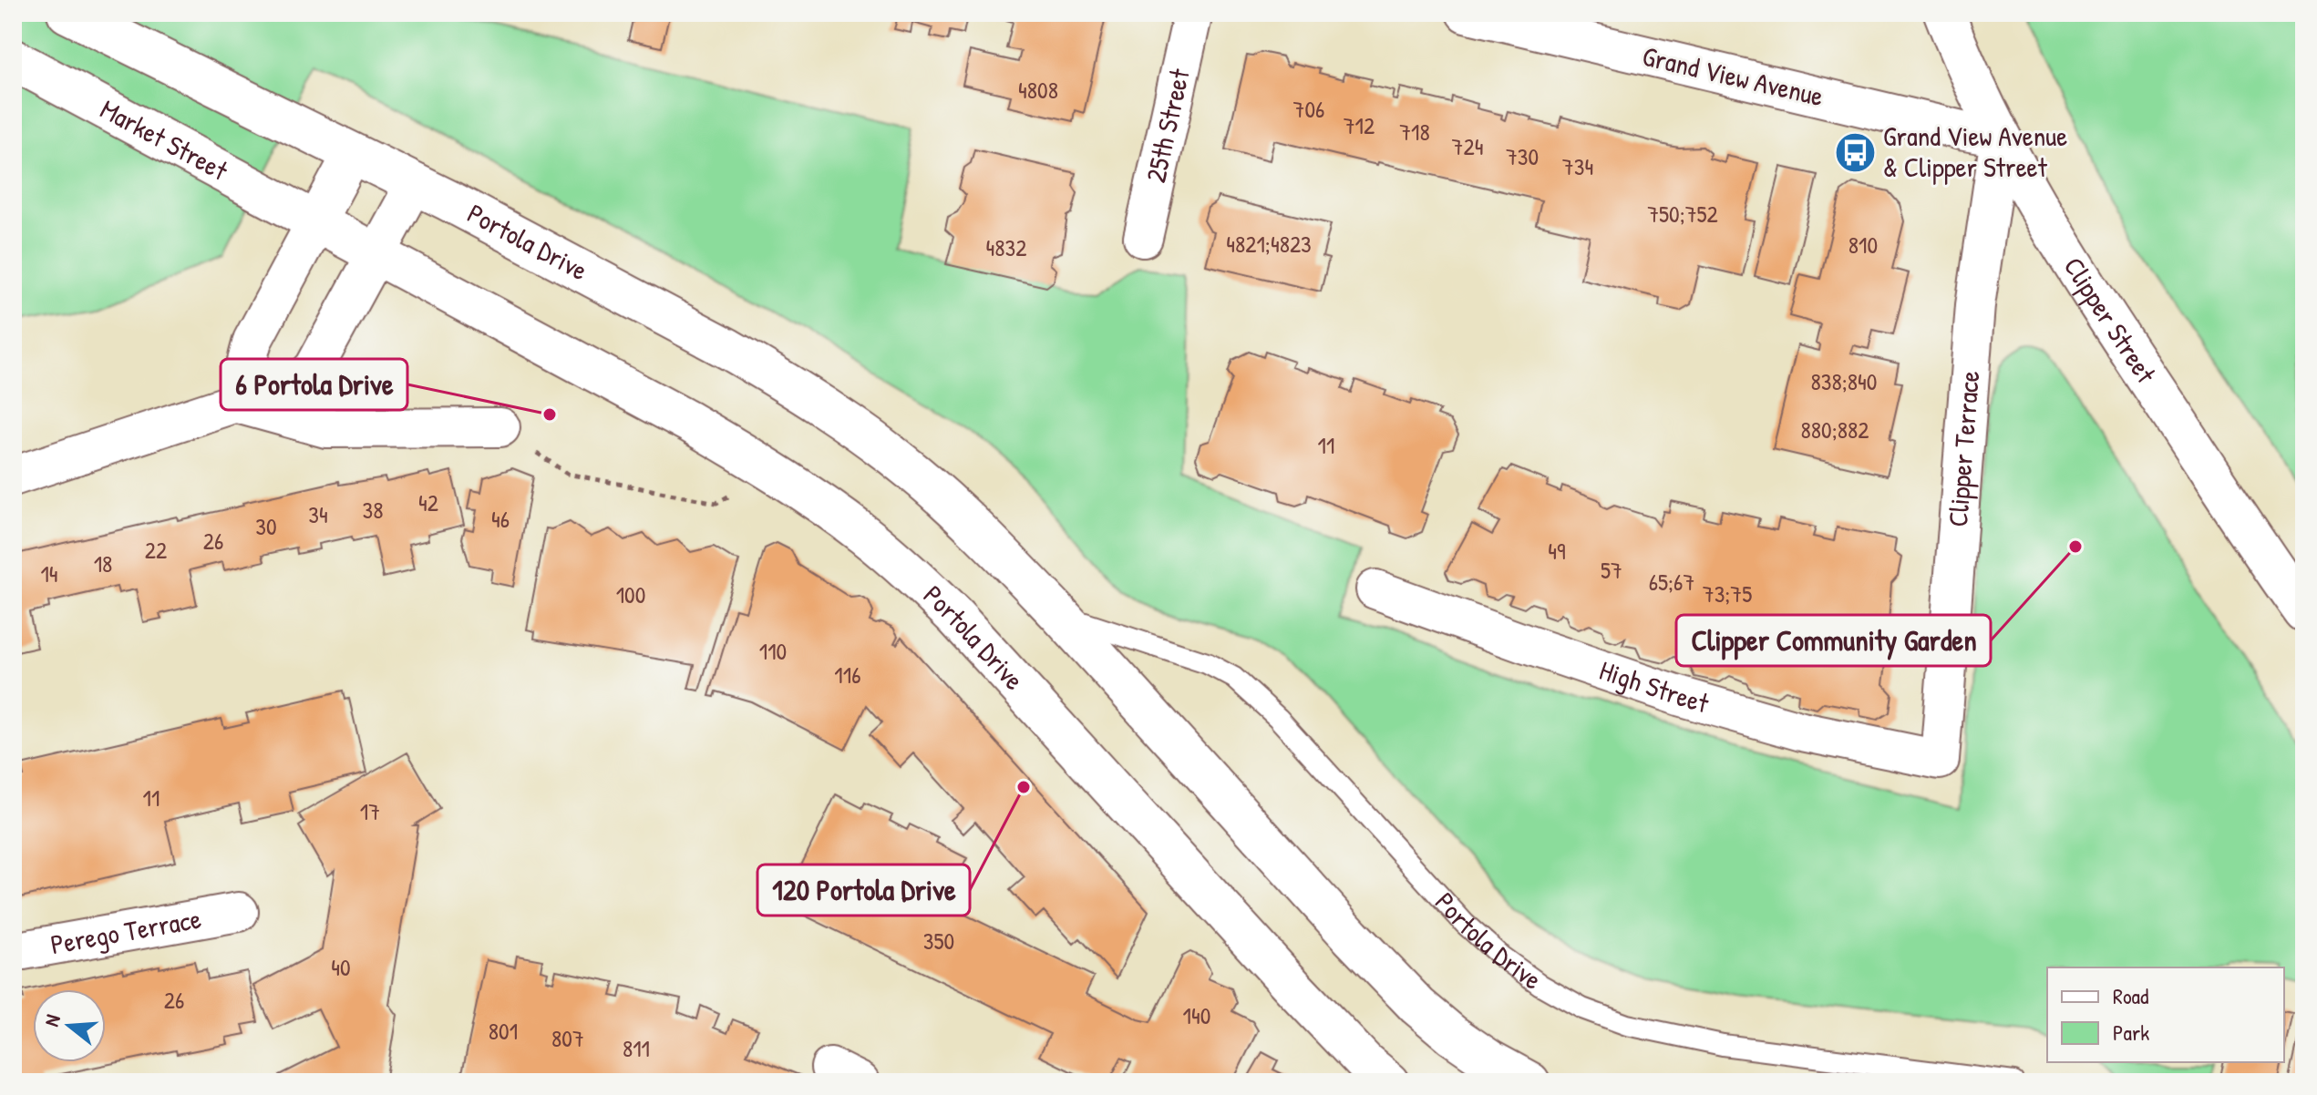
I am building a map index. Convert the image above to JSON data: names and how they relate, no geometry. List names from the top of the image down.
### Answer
{
  "streets": {
    "main road": ["Market Street", "Portola Drive", "Clipper Street"],
    "street": [
      "Grand View Avenue",
      "25th Street",
      "Clipper Terrace",
      "High Street",
      "Perego Terrace"
    ]
  },
  "crossings": [
    ["Grand View Avenue", "Clipper Street"],
    ["Grand View Avenue", "Clipper Terrace"],
    ["Market Street", "Portola Drive"],
    ["Clipper Street", "Clipper Terrace"],
    ["Clipper Terrace", "High Street"]
  ],
  "places": {
    "bus stop": ["Grand View Avenue & Clipper Street"],
    "other": ["6 Portola Drive", "Clipper Community Garden", "120 Portola Drive"]
  },
  "house_numbers": [
    "4808",
    "706",
    "712",
    "718",
    "724",
    "730",
    "734",
    "750;752",
    "4821;4823",
    "810",
    "4832",
    "838;840",
    "880;882",
    "11",
    "42",
    "38",
    "34",
    "46",
    "30",
    "26",
    "22",
    "49",
    "18",
    "57",
    "14",
    "65;67",
    "73;75",
    "100",
    "110",
    "116",
    "11",
    "17",
    "350",
    "40",
    "26",
    "140",
    "801",
    "807",
    "811"
  ],
  "legend": ["Road", "Park"],
  "north": "left"
}
